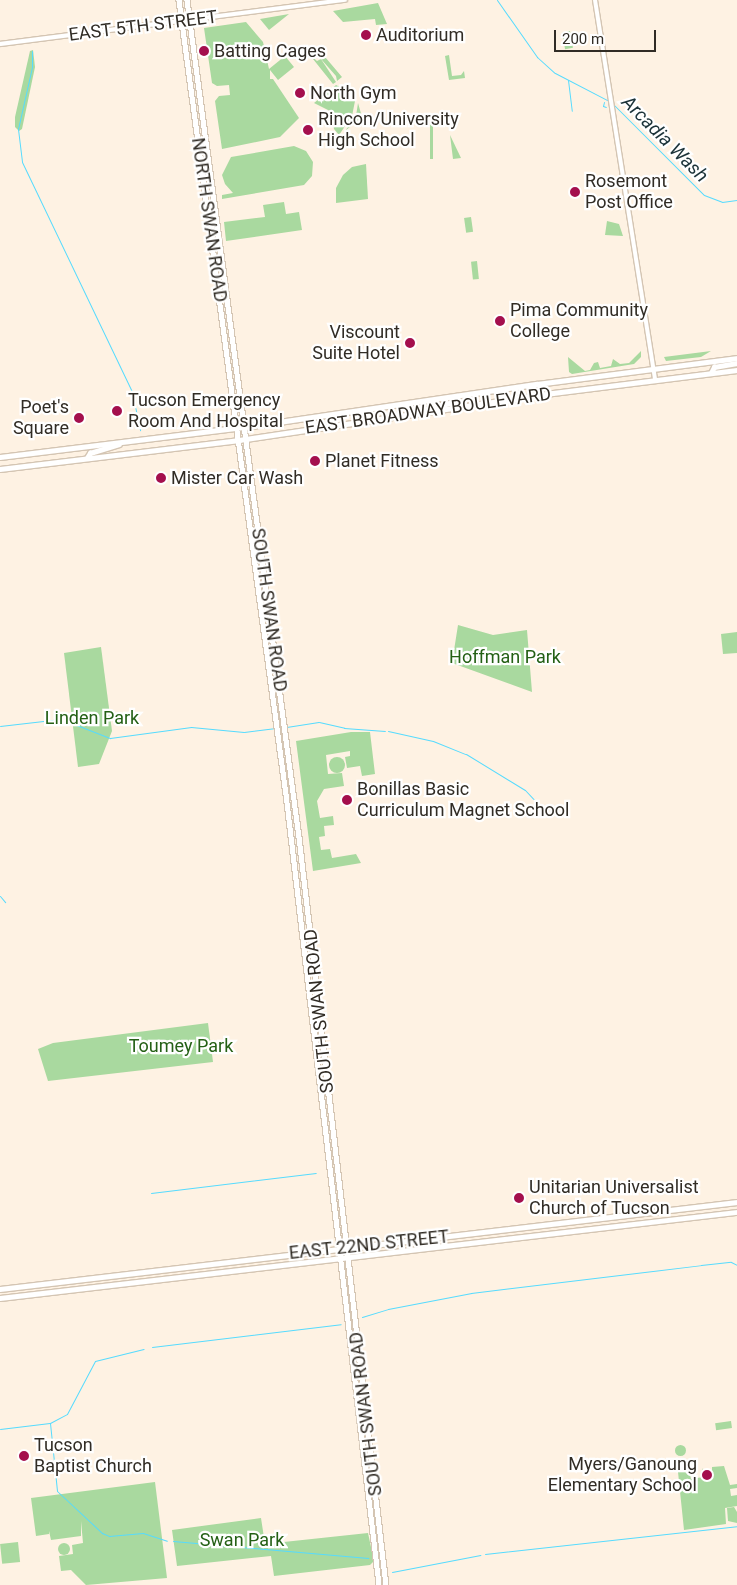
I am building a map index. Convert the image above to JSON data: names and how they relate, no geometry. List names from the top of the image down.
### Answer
{
  "streets": {
    "main road": [
      "NORTH SWAN ROAD",
      "EAST BROADWAY BOULEVARD",
      "SOUTH SWAN ROAD",
      "EAST 22ND STREET"
    ],
    "street": ["EAST 5TH STREET"]
  },
  "crossings": [
    ["EAST 5TH STREET", "NORTH SWAN ROAD"],
    ["NORTH SWAN ROAD", "EAST BROADWAY BOULEVARD"],
    ["NORTH SWAN ROAD", "SOUTH SWAN ROAD"],
    ["EAST BROADWAY BOULEVARD", "SOUTH SWAN ROAD"],
    ["SOUTH SWAN ROAD", "EAST 22ND STREET"]
  ],
  "water": ["Arcadia Wash"],
  "parks": [
    "Hoffman Park",
    "Linden Park",
    "Toumey Park",
    "Swan Park"
  ],
  "places": [
    "Auditorium",
    "Batting Cages",
    "North Gym",
    "Rincon/University High School",
    "Rosemont Post Office",
    "Pima Community College",
    "Viscount Suite Hotel",
    "Tucson Emergency Room And Hospital",
    "Poet's Square",
    "Planet Fitness",
    "Mister Car Wash",
    "Bonillas Basic Curriculum Magnet School",
    "Unitarian Universalist Church of Tucson",
    "Tucson Baptist Church",
    "Myers/Ganoung Elementary School"
  ],
  "scale_bar": "200 m"
}
